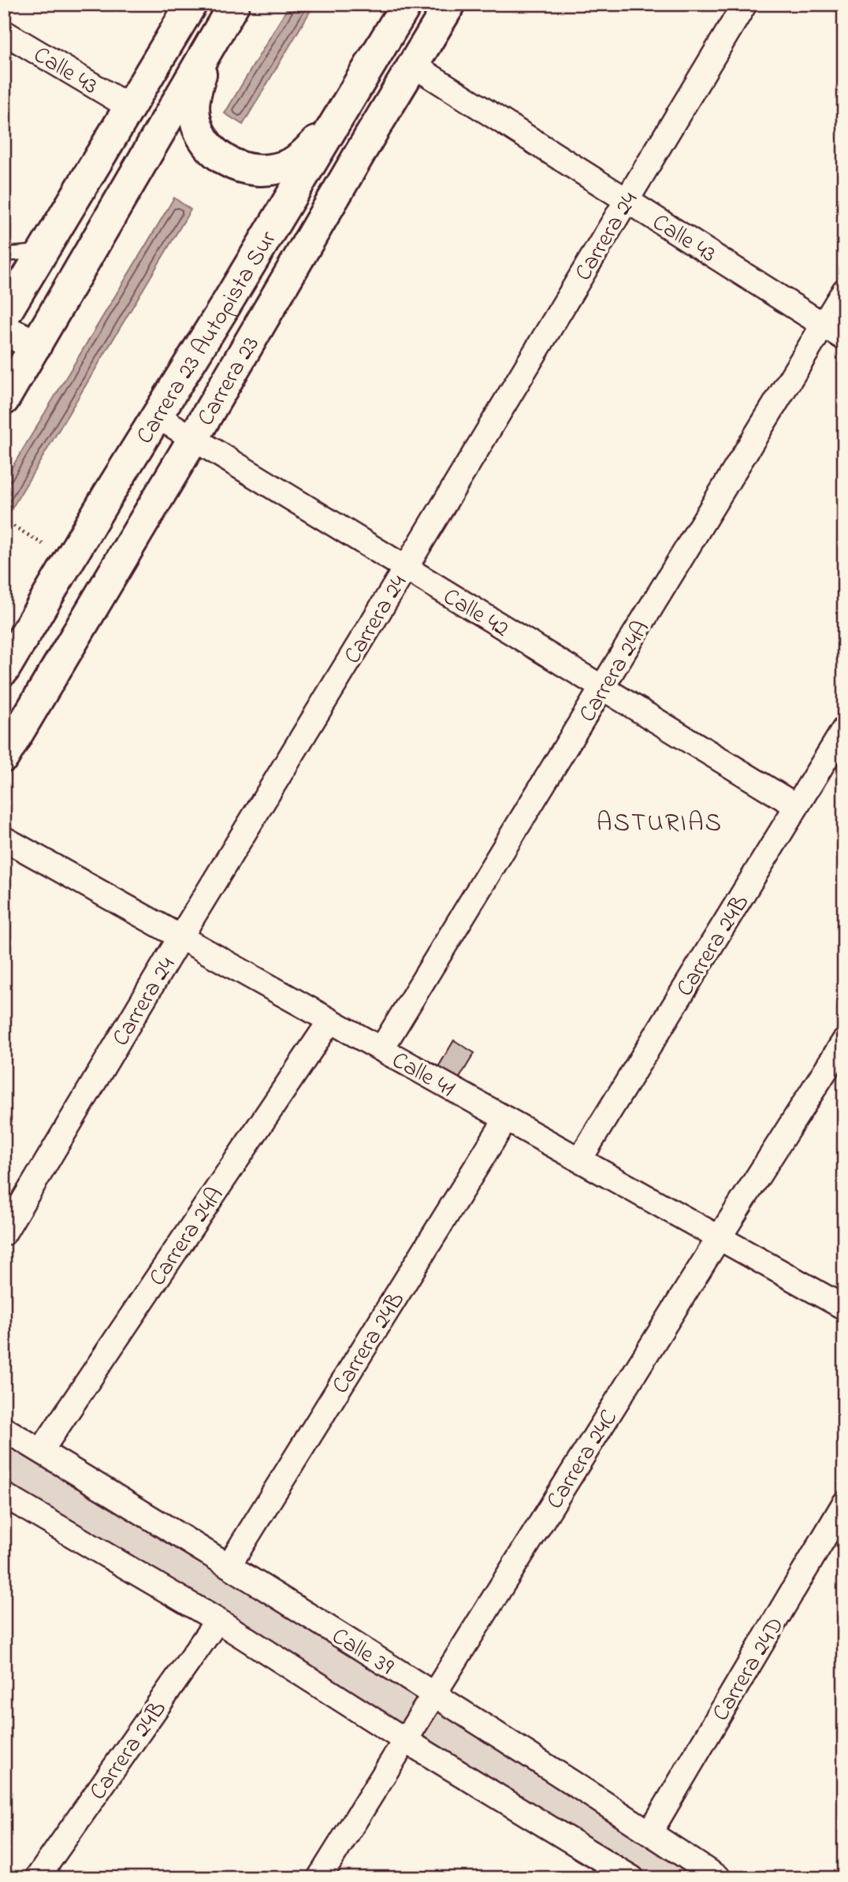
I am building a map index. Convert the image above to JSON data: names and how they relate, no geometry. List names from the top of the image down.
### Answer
{
  "streets": {
    "main road": ["Carrera 23 Autopista Sur", "Carrera 23"],
    "street": [
      "Calle 43",
      "Carrera 24",
      "Calle 42",
      "Carrera 24A",
      "Carrera 24B",
      "Calle 41",
      "Carrera 24C",
      "Calle 39",
      "Carrera 24D"
    ]
  },
  "crossings": [
    ["Calle 43", "Carrera 24"],
    ["Calle 43", "Carrera 23"],
    ["Calle 43", "Carrera 24A"],
    ["Carrera 24", "Calle 42"],
    ["Carrera 24", "Calle 41"],
    ["Carrera 23 Autopista Sur", "Calle 42"],
    ["Carrera 23", "Calle 42"],
    ["Calle 42", "Carrera 24A"],
    ["Calle 42", "Carrera 24B"],
    ["Carrera 24A", "Calle 41"],
    ["Carrera 24A", "Calle 39"],
    ["Carrera 24B", "Calle 41"],
    ["Carrera 24B", "Calle 39"],
    ["Calle 41", "Carrera 24C"],
    ["Carrera 24C", "Calle 39"],
    ["Calle 39", "Carrera 24D"]
  ],
  "districts": ["ASTURIAS"]
}
